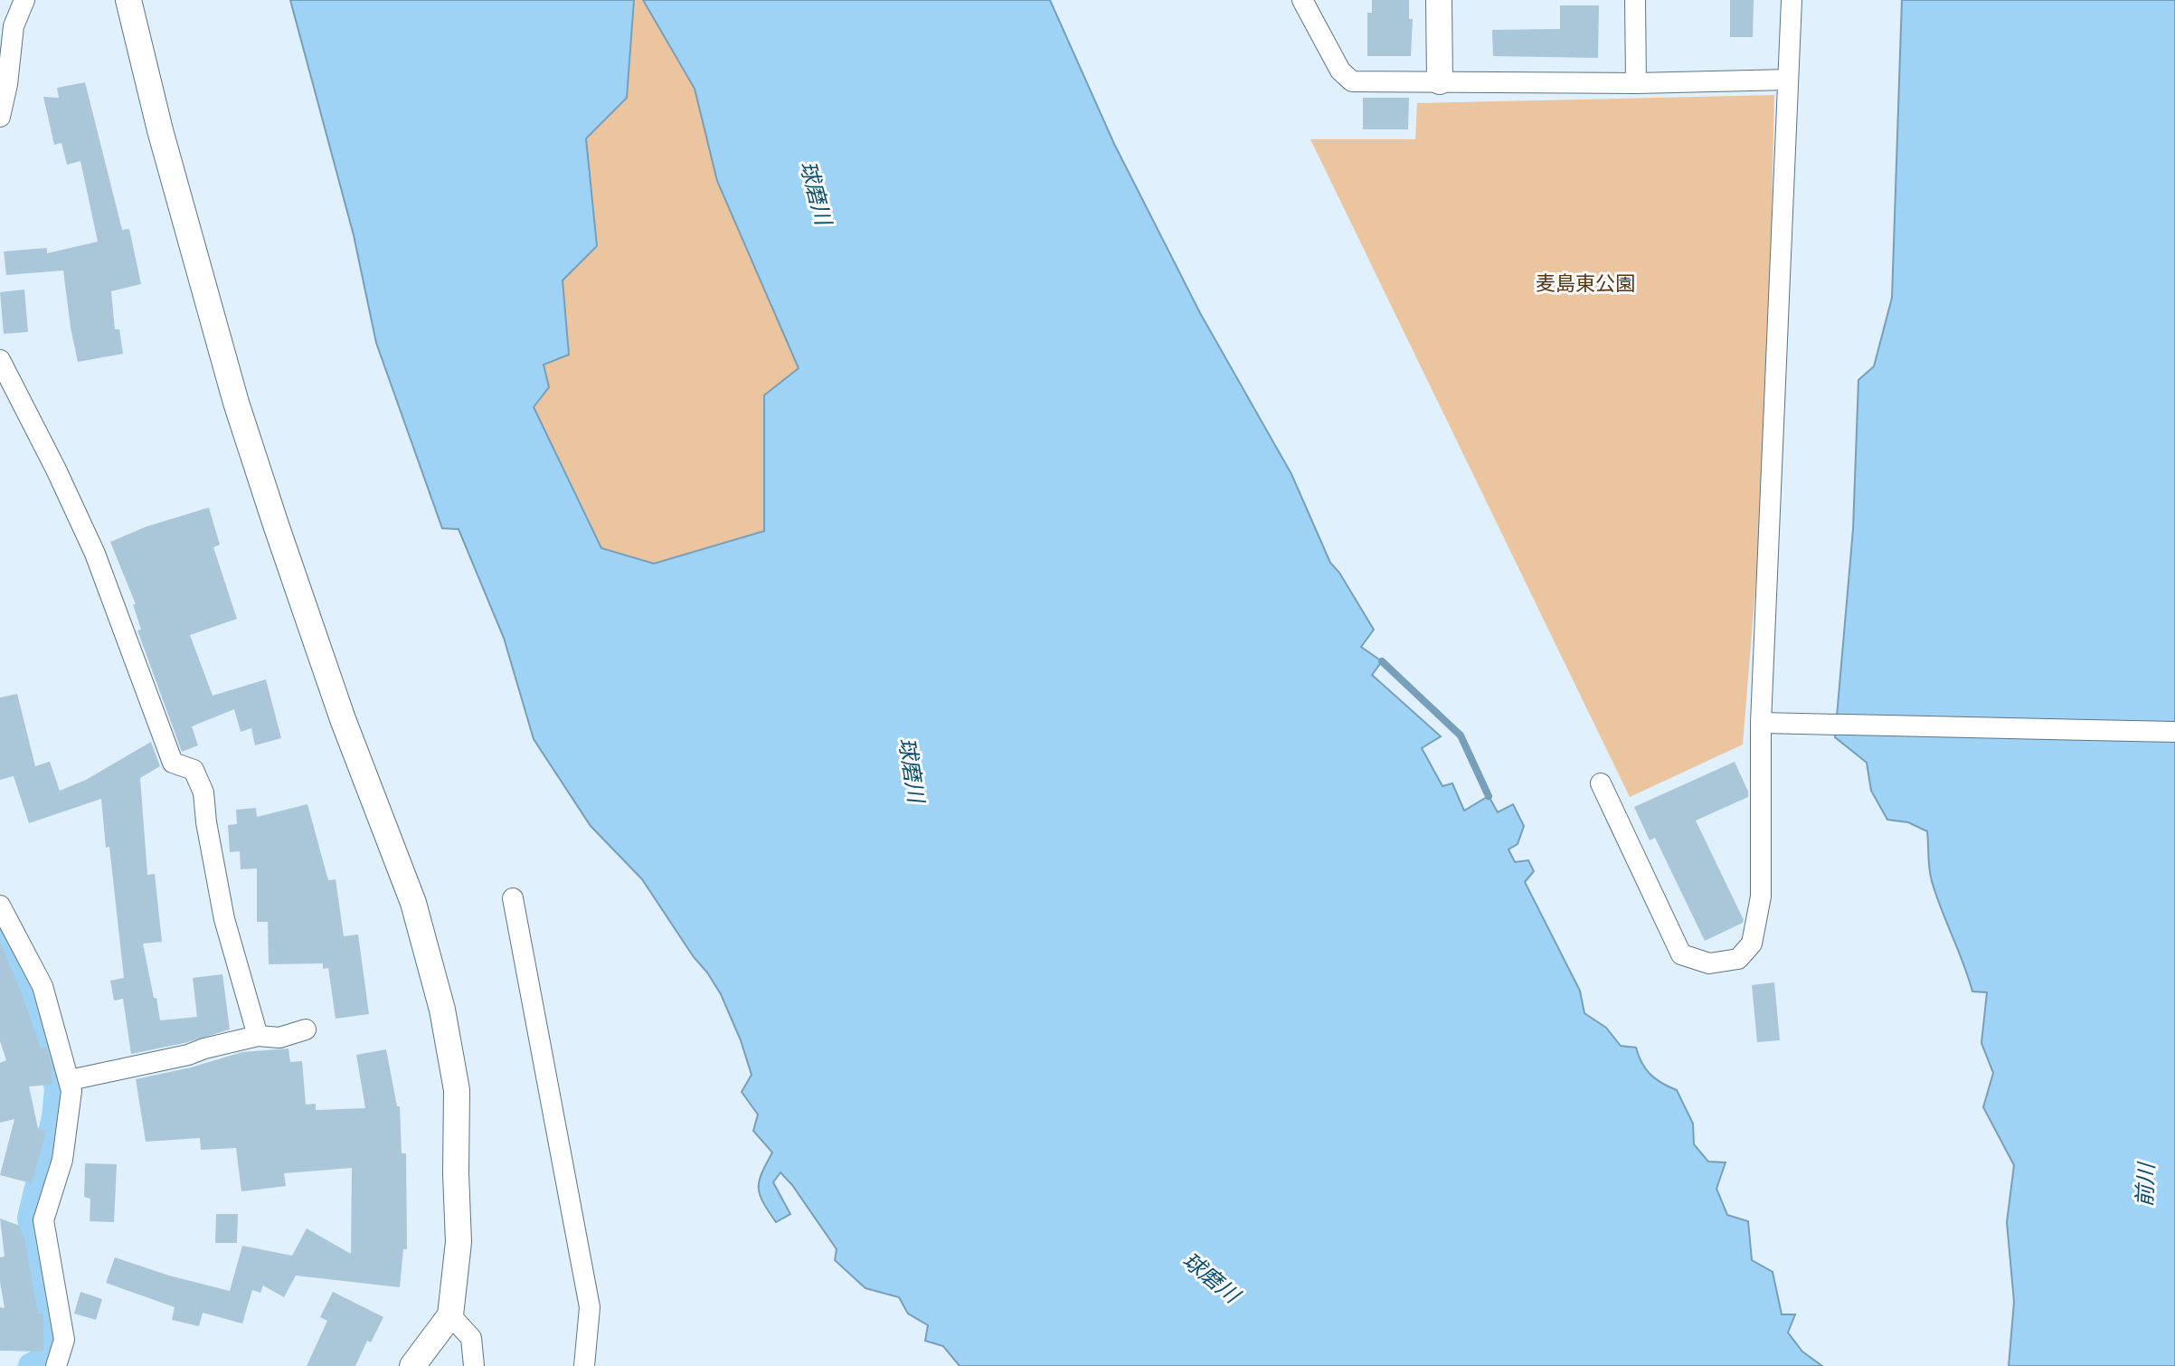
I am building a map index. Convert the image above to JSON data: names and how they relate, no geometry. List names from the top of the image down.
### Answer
{
  "water": ["球磨川", "前川"],
  "parks": ["麦島東公園"]
}
